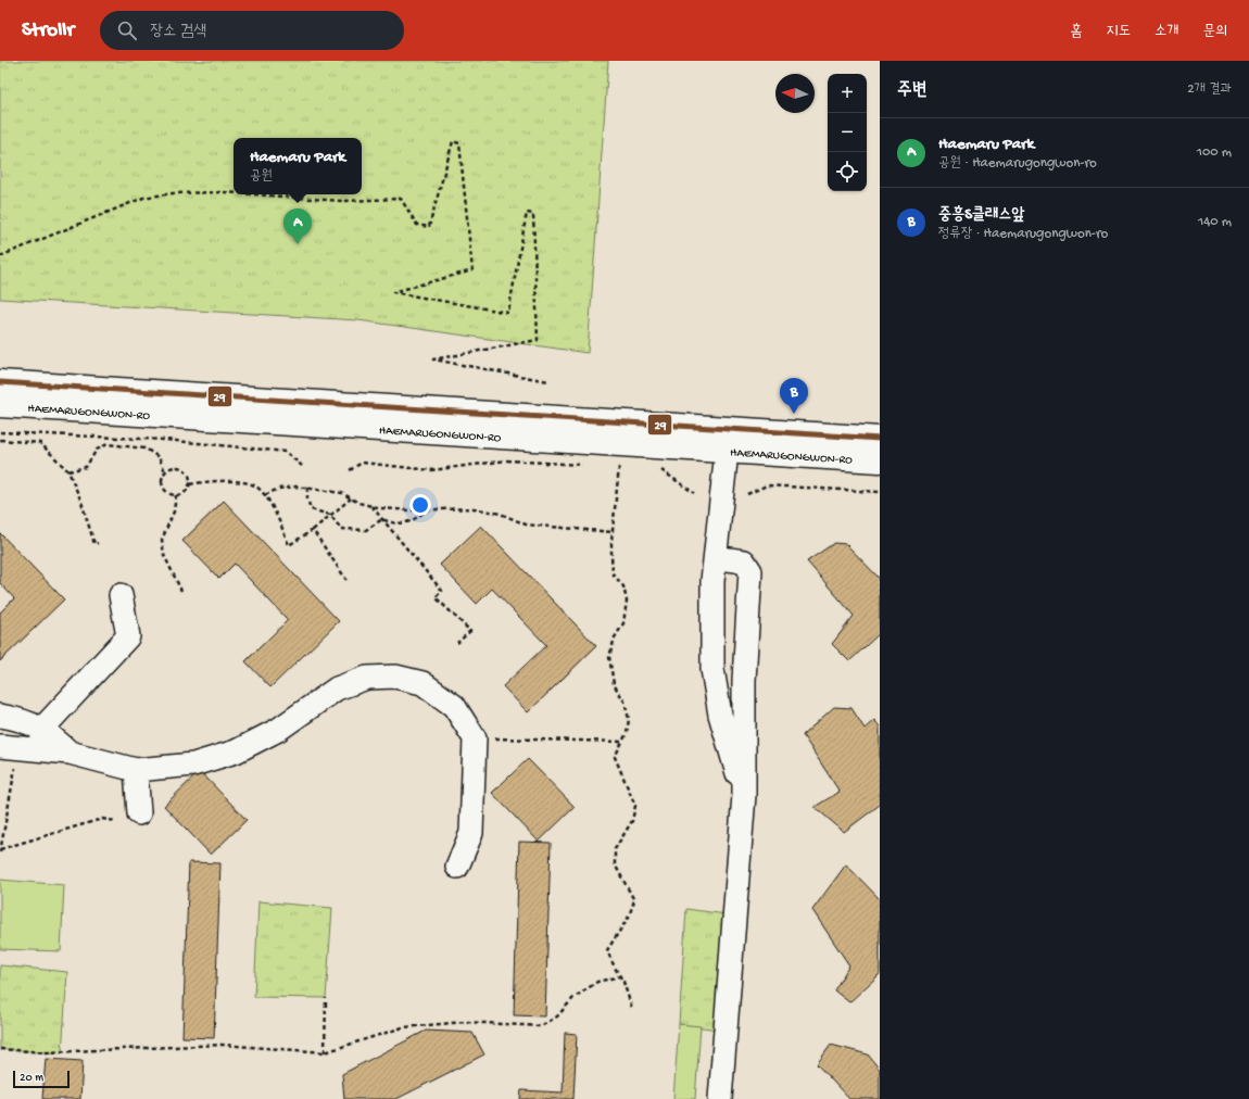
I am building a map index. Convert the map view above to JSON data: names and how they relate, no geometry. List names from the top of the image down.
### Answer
{
  "streets": {
    "street": ["HAEMARUGONGWON-RO"]
  },
  "lines": ["transit line 29"],
  "scale_bar": "20 m",
  "north": "left",
  "page": {
    "header": "Strollr",
    "search": "장소 검색",
    "nav": [
      "홈",
      "지도",
      "소개",
      "문의"
    ],
    "heading": ["주변", "2개 결과"],
    "map_buttons": ["+", "−"],
    "list": [
      {
        "mark": "A",
        "name": "Haemaru Park",
        "note": "공원 · Haemarugongwon-ro",
        "value": "100 m"
      },
      {
        "mark": "B",
        "name": "중흥S클래스앞",
        "note": "정류장 · Haemarugongwon-ro",
        "value": "140 m"
      }
    ],
    "popup": ["Haemaru Park", "공원"],
    "pins": ["A", "B"],
    "scale": "20 m"
  }
}
